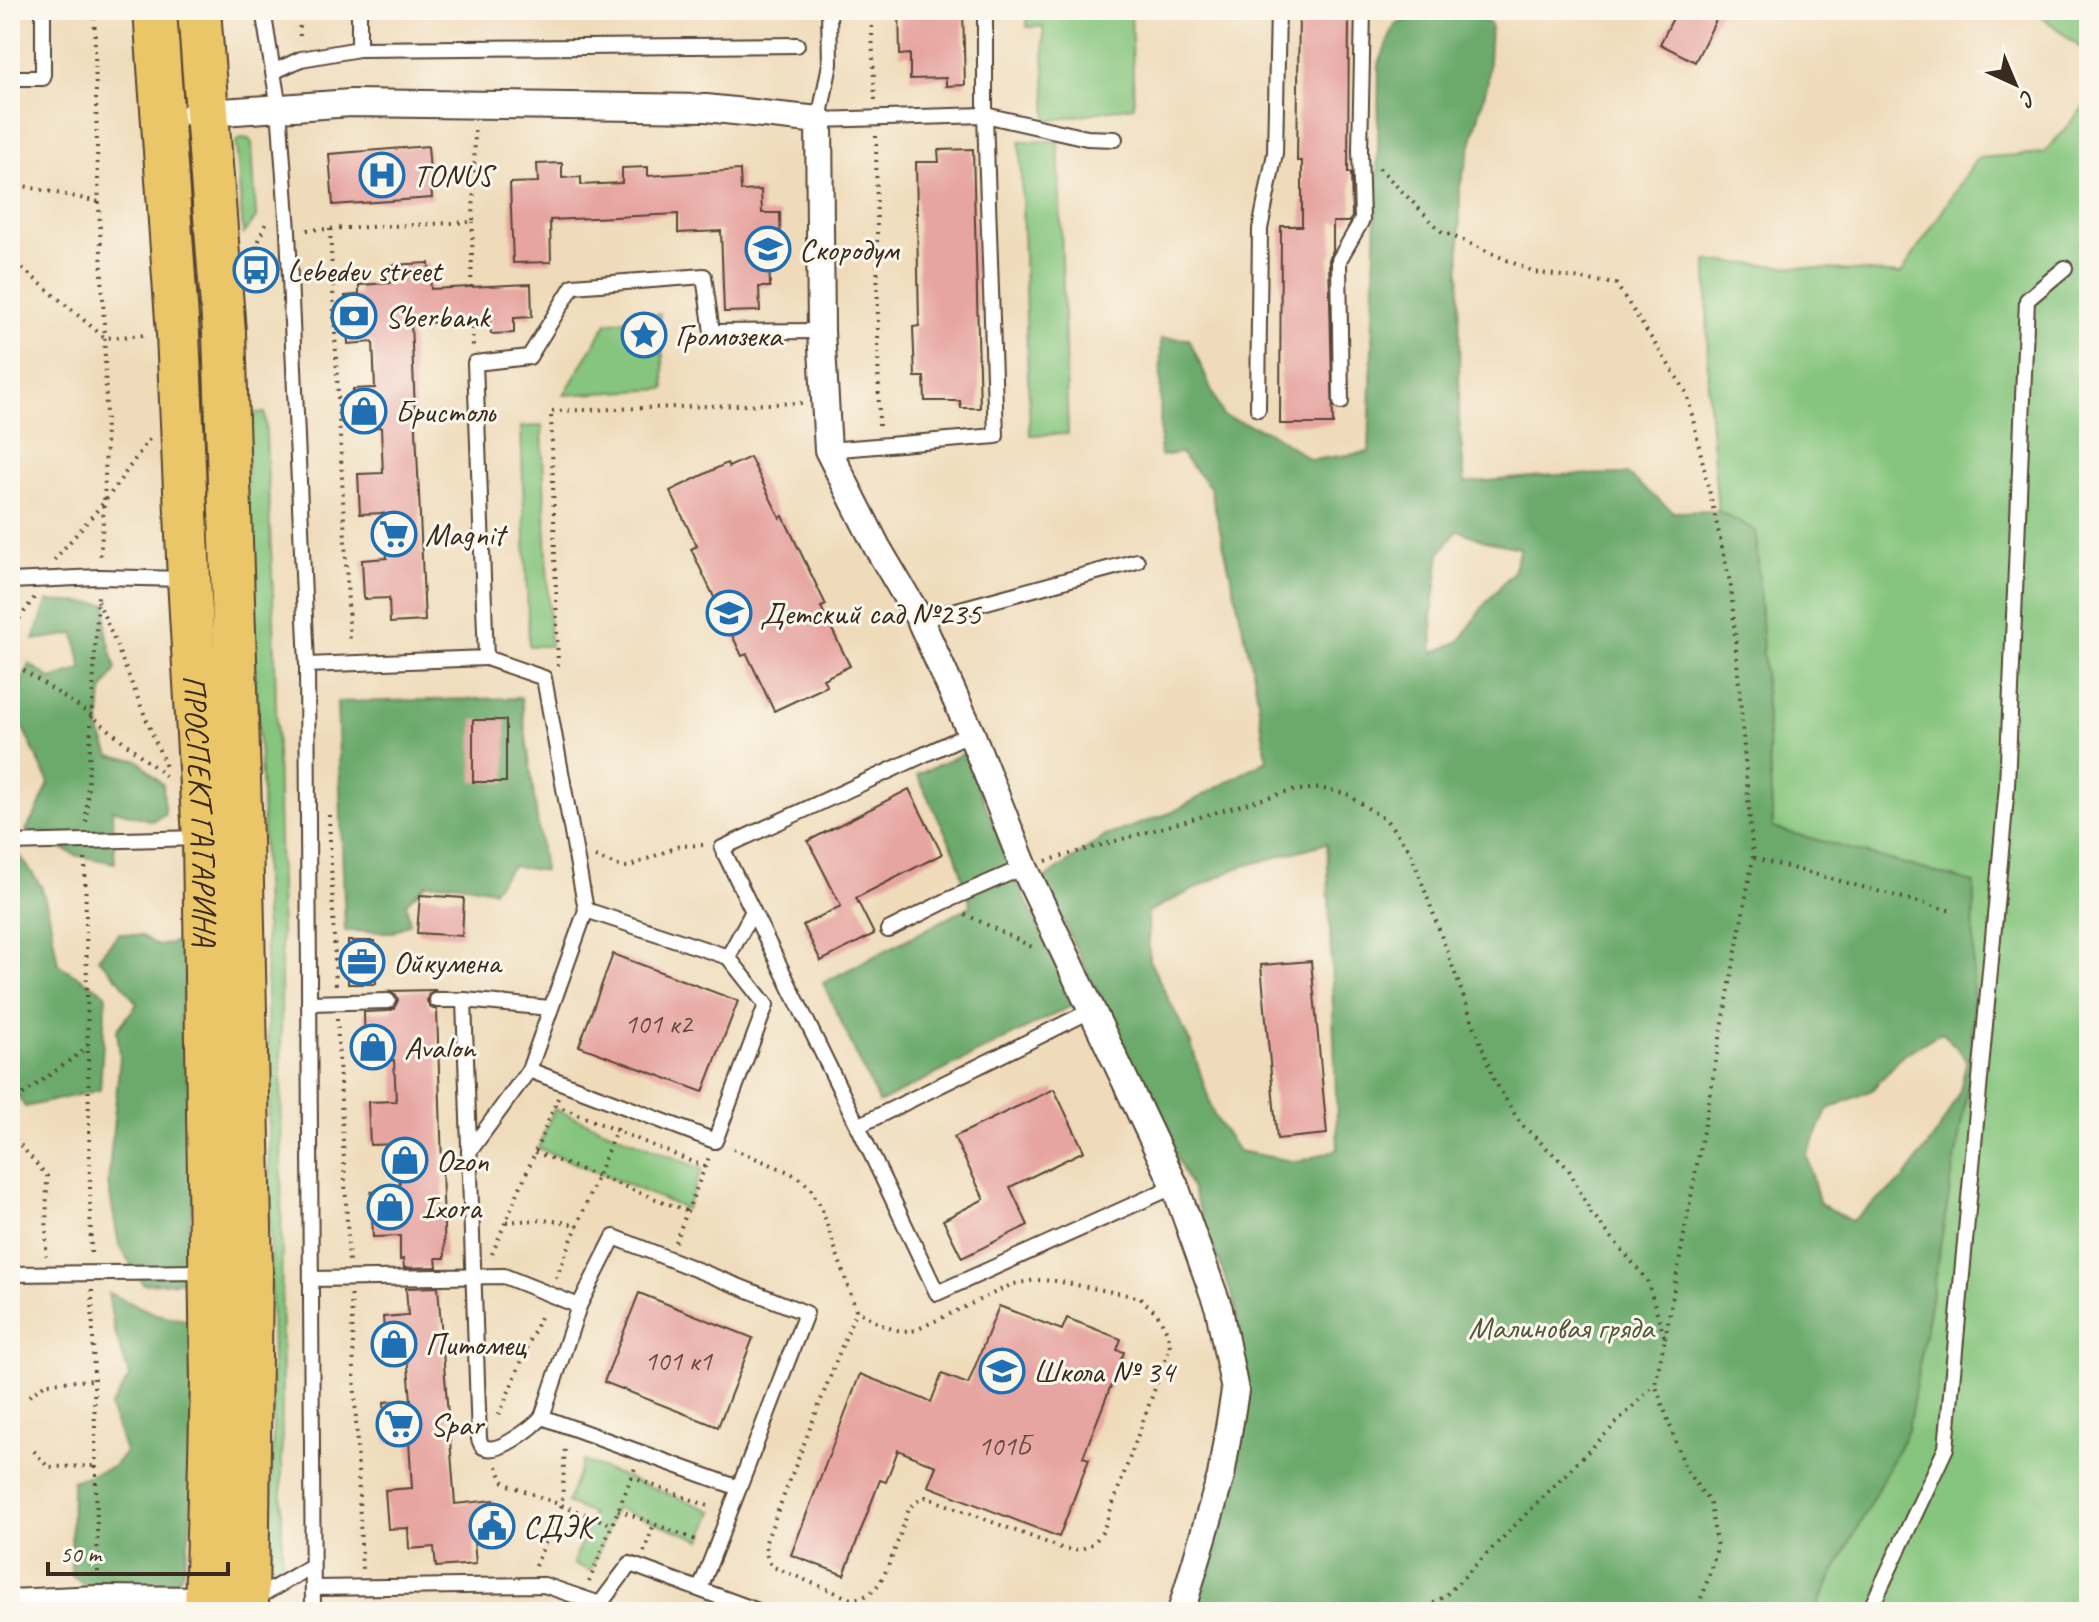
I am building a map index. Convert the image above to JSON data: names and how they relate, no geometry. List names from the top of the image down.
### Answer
{
  "streets": {
    "main road": ["ПРОСПЕКТ ГАГАРИНА"]
  },
  "parks": ["Малиновая гряда"],
  "places": {
    "hospital": ["TONUS"],
    "school or university": ["Скородум", "Детский сад №235", "Школа № 34"],
    "bus stop": ["Lebedev street"],
    "bank": ["Sberbank"],
    "place": ["Громозека"],
    "shop": [
      "Бристоль",
      "Avalon",
      "Ozon",
      "Ixora",
      "Питомец"
    ],
    "supermarket": ["Magnit", "Spar"],
    "office": ["Ойкумена"],
    "public building": ["СДЭК"]
  },
  "house_numbers": ["101 к2", "101 к1", "101Б"],
  "scale_bar": "50 m",
  "north": "bottom right"
}
